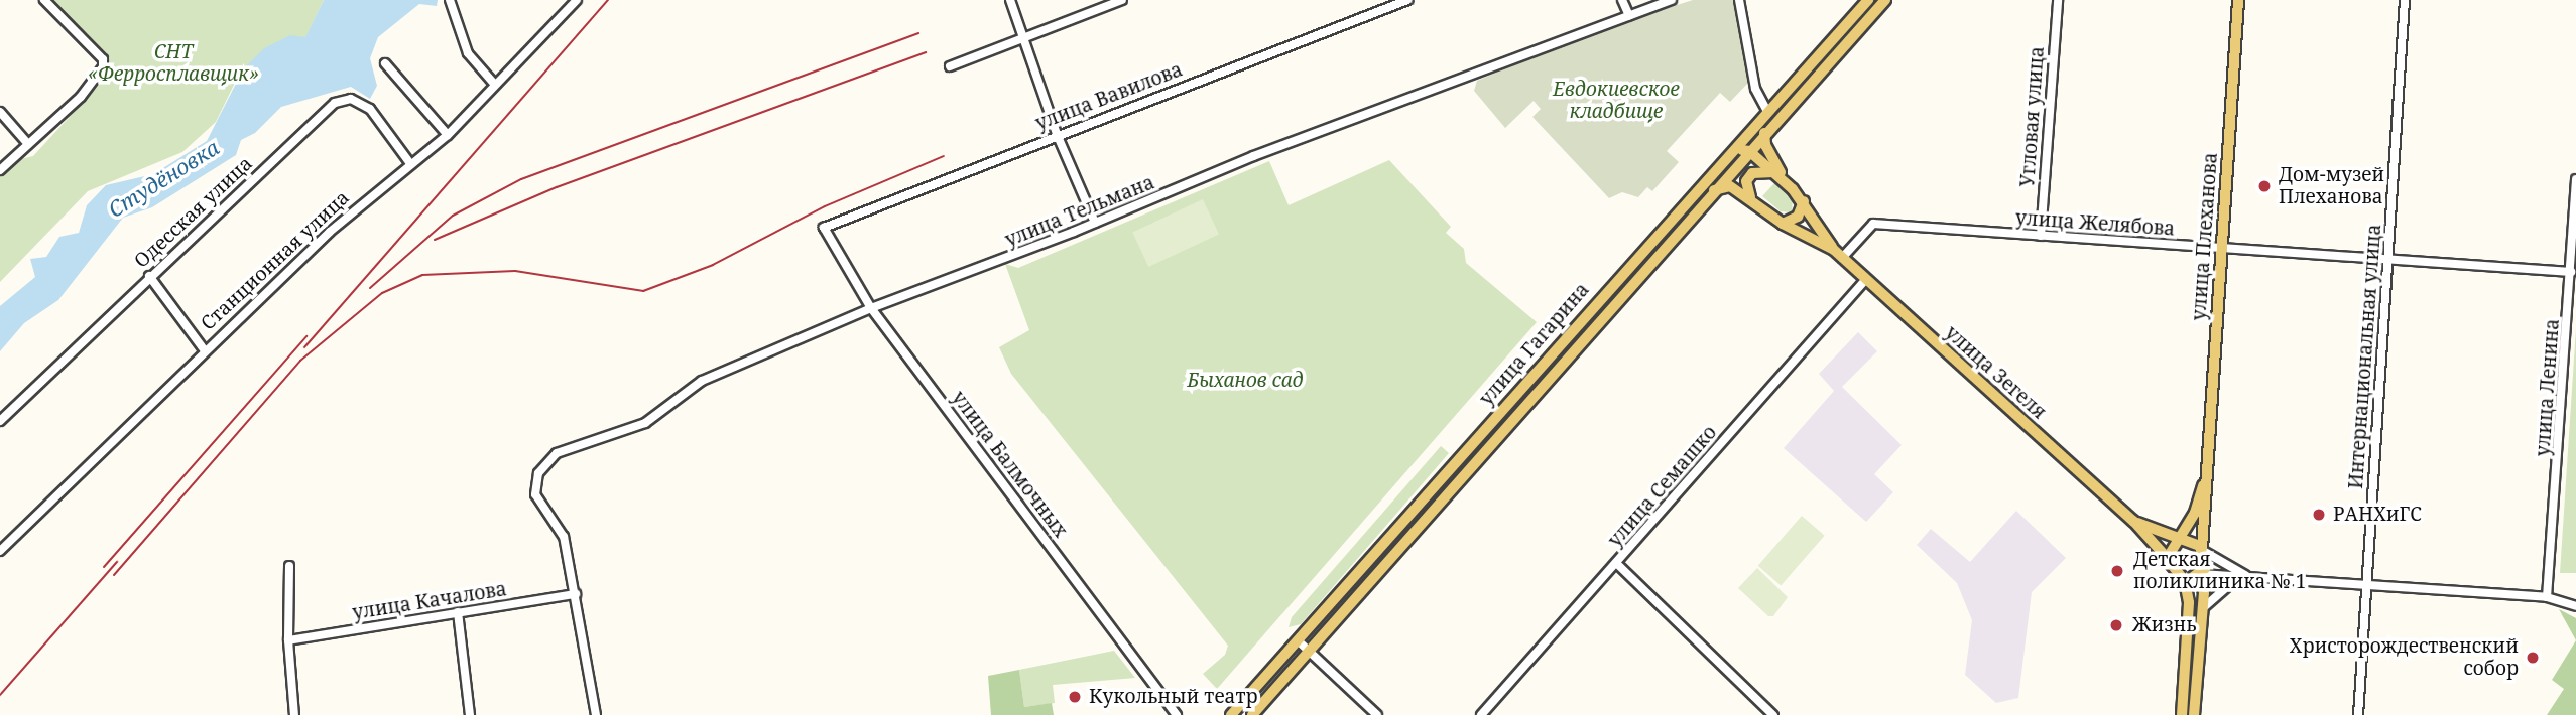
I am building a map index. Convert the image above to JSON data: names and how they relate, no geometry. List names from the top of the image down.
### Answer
{
  "streets": {
    "main road": ["улица Плеханова", "улица Гагарина", "улица Зегеля"],
    "street": [
      "улица Вавилова",
      "Угловая улица",
      "улица Тельмана",
      "Одесская улица",
      "улица Желябова",
      "Станционная улица",
      "Интернациональная улица",
      "улица Ленина",
      "улица Балмочных",
      "улица Семашко",
      "улица Качалова"
    ]
  },
  "crossings": [
    ["улица Вавилова", "улица Балмочных"],
    ["Угловая улица", "улица Желябова"],
    ["улица Тельмана", "улица Балмочных"],
    ["улица Тельмана", "улица Качалова"],
    ["Одесская улица", "Станционная улица"],
    ["улица Желябова", "улица Плеханова"],
    ["улица Желябова", "Интернациональная улица"],
    ["улица Желябова", "улица Зегеля"],
    ["улица Желябова", "улица Ленина"],
    ["улица Плеханова", "улица Зегеля"],
    ["улица Зегеля", "улица Семашко"]
  ],
  "water": ["Студёновка"],
  "parks": ["СНТ «Ферросплавщик»", "Евдокиевское кладбище", "Быханов сад"],
  "places": [
    "Дом-музей Плеханова",
    "РАНХиГС",
    "Детская поликлиника № 1",
    "Жизнь",
    "Христорождественский собор",
    "Кукольный театр"
  ]
}
